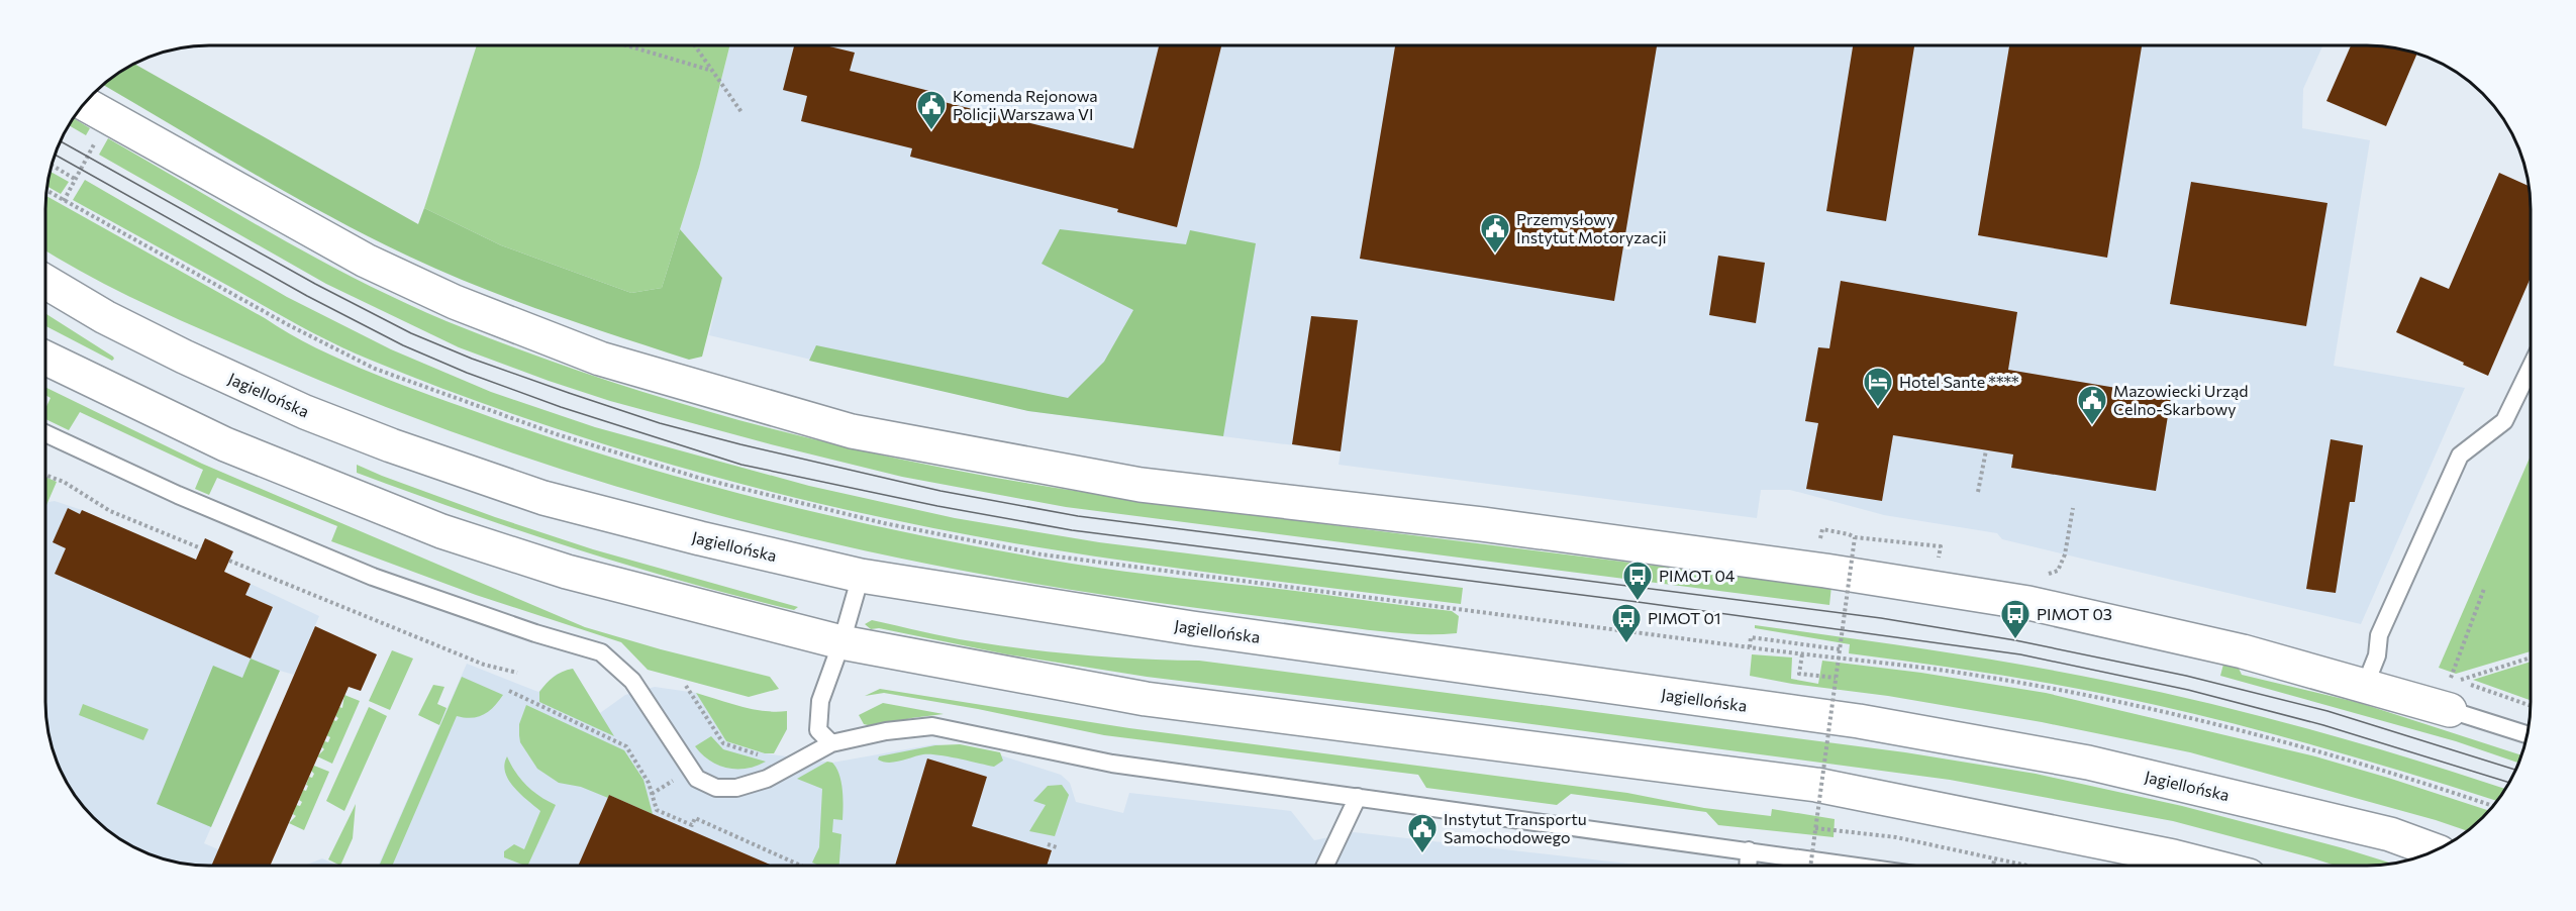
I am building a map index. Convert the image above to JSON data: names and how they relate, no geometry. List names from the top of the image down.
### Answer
{
  "streets": {
    "main road": ["Jagiellońska"]
  },
  "places": {
    "public building": [
      "Komenda Rejonowa Policji Warszawa VI",
      "Przemysłowy Instytut Motoryzacji",
      "Mazowiecki Urząd Celno-Skarbowy",
      "Instytut Transportu Samochodowego"
    ],
    "hotel": ["Hotel Sante ****"],
    "bus stop": ["PIMOT 04", "PIMOT 03", "PIMOT 01"]
  }
}
